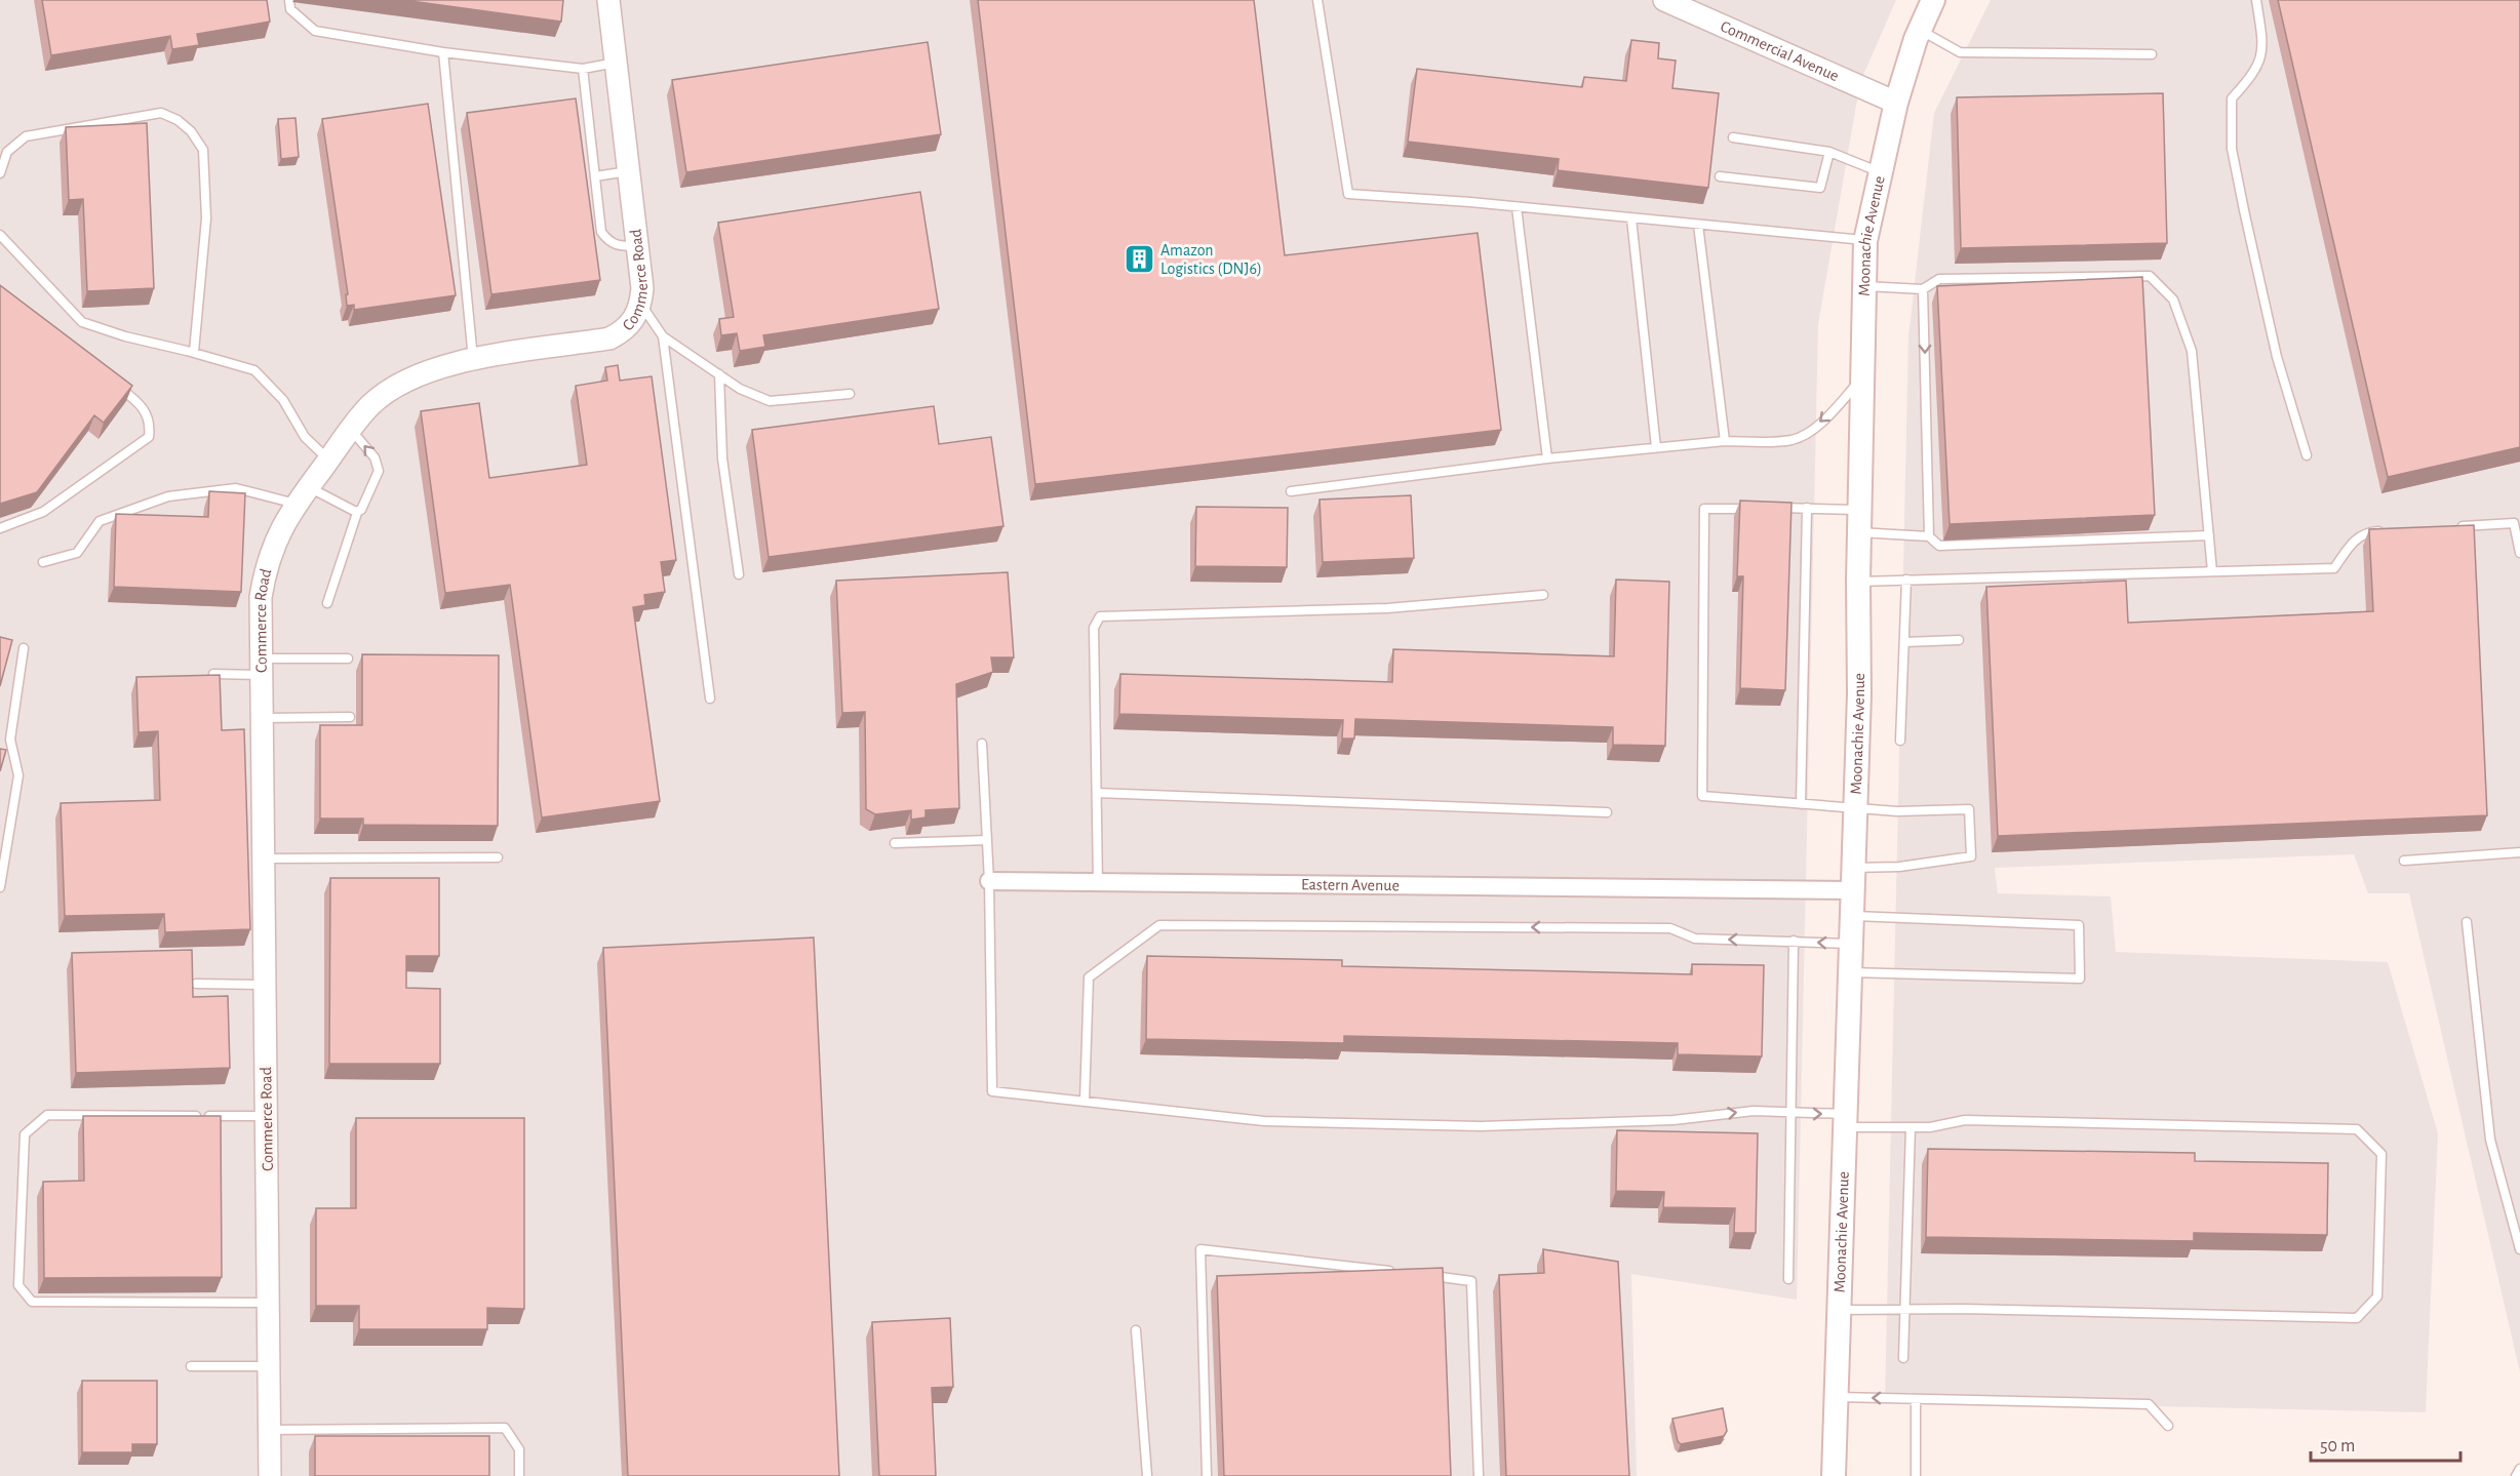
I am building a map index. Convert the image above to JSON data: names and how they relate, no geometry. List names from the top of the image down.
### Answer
{
  "streets": {
    "main road": ["Moonachie Avenue"],
    "street": ["Commercial Avenue", "Commerce Road", "Eastern Avenue"]
  },
  "crossings": [
    ["Commercial Avenue", "Moonachie Avenue"],
    ["Moonachie Avenue", "Eastern Avenue"]
  ],
  "places": {
    "building": ["Amazon Logistics (DNJ6)"]
  },
  "scale_bar": "50 m"
}
